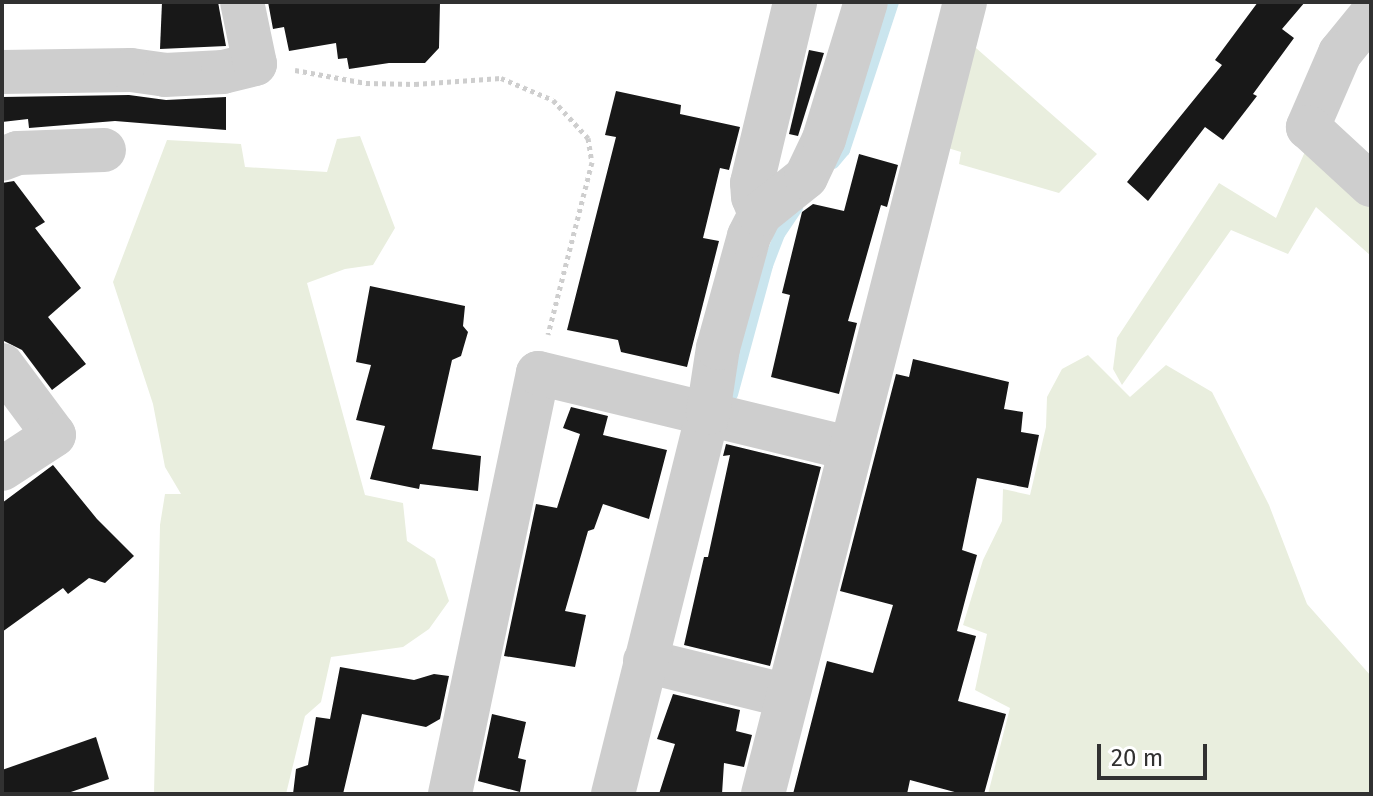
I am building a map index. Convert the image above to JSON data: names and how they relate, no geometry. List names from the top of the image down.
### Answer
{
  "scale_bar": "20 m"
}
